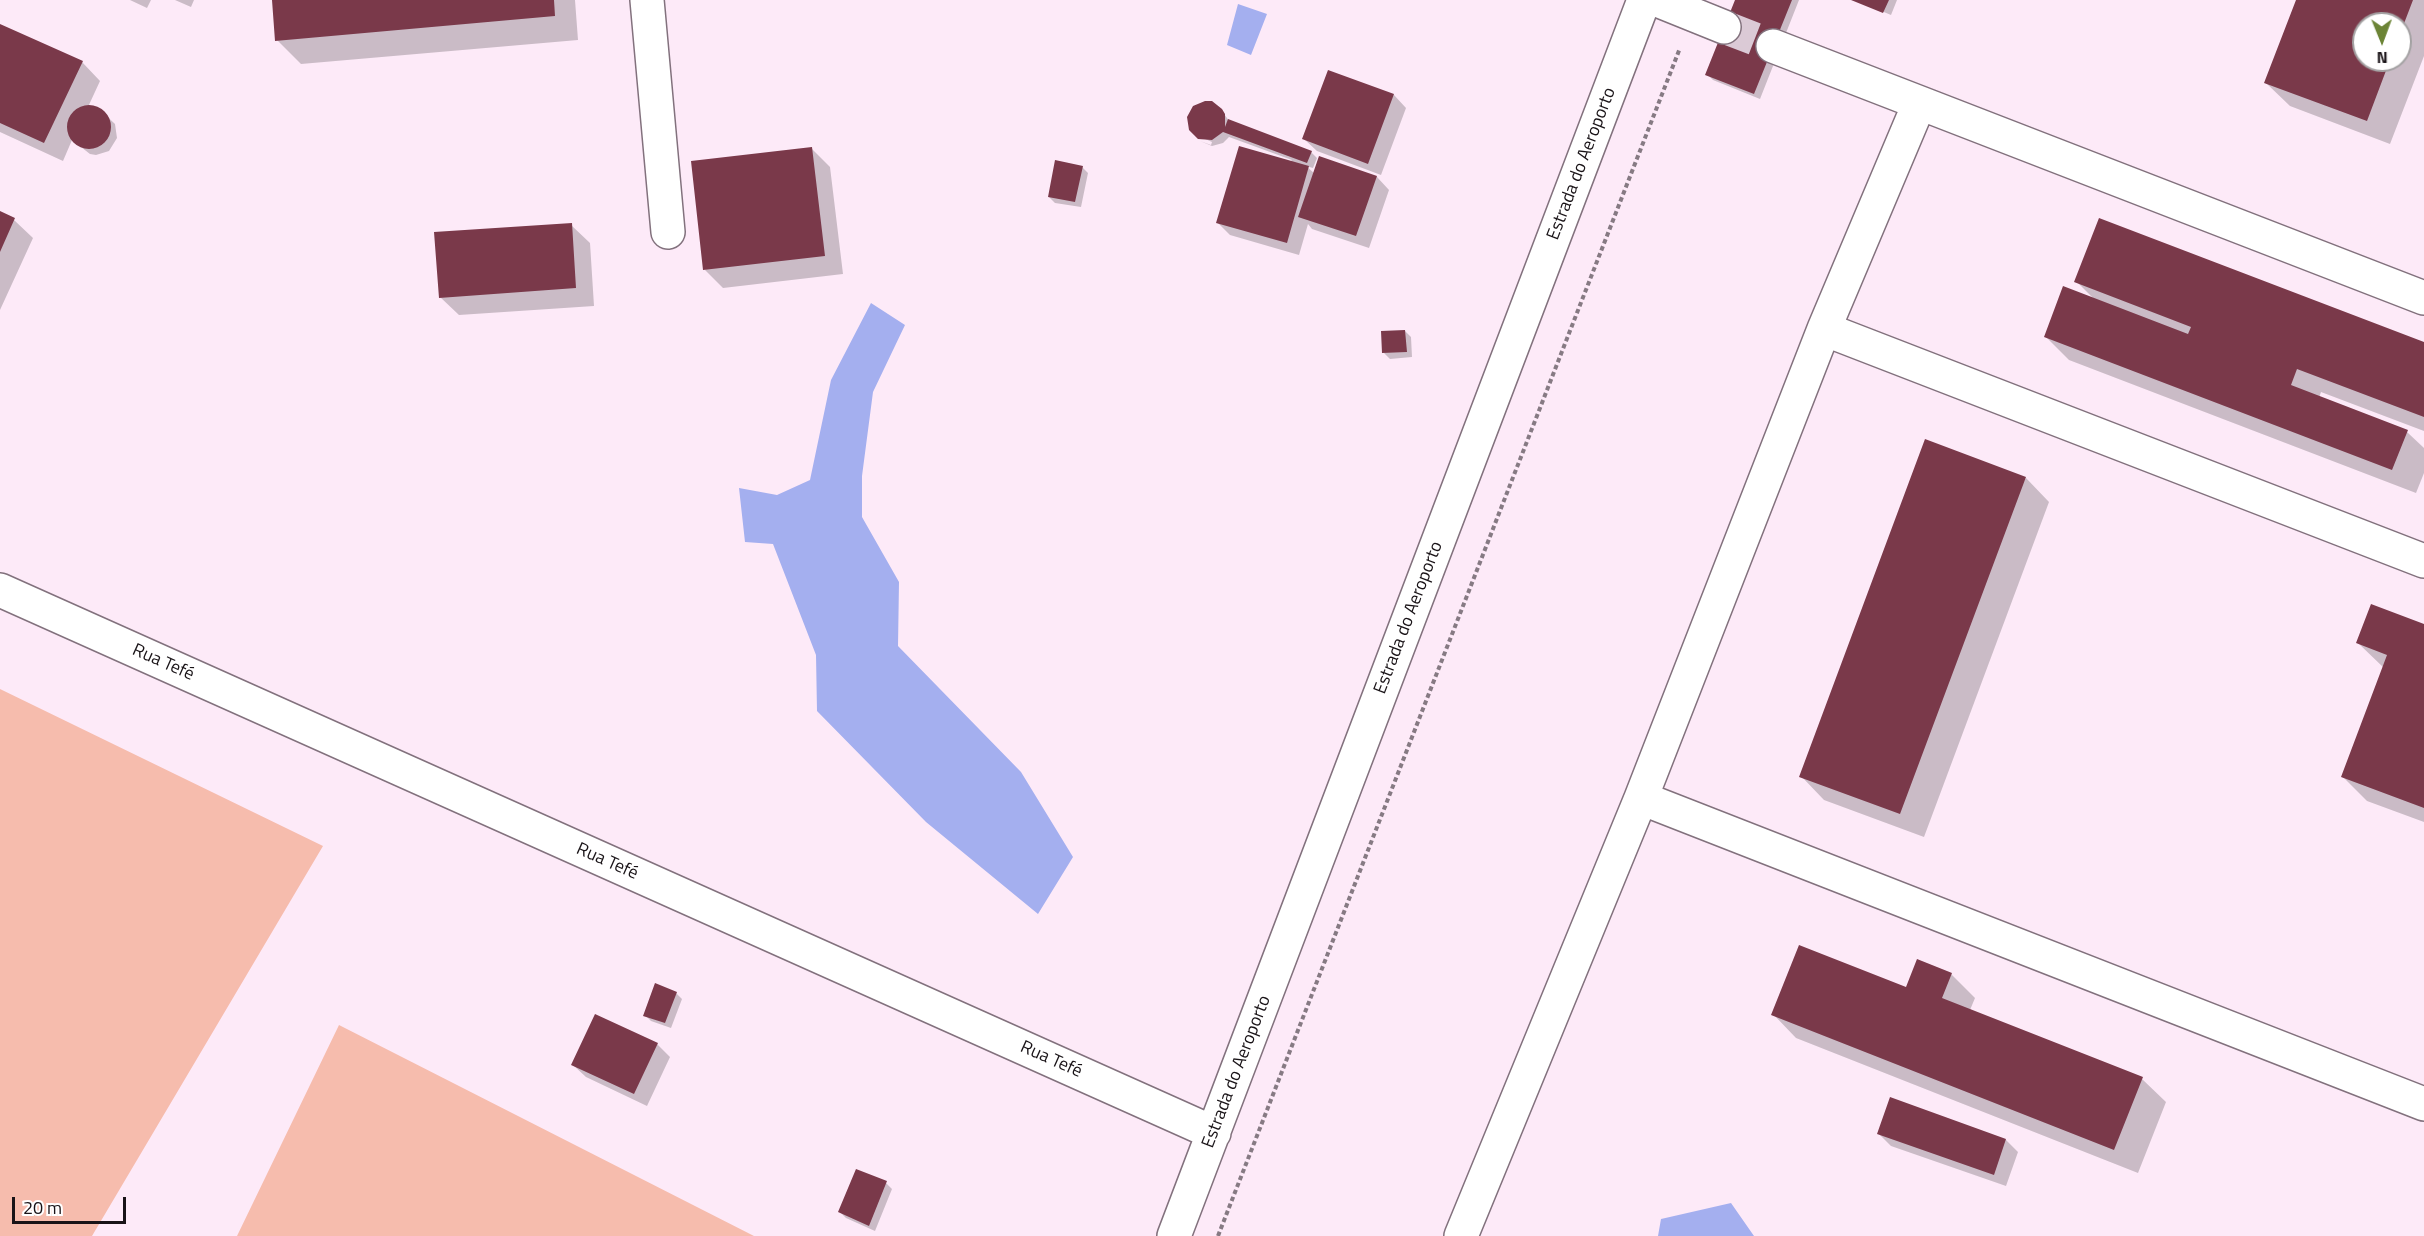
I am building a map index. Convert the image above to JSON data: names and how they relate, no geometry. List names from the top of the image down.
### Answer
{
  "streets": {
    "street": ["Estrada do Aeroporto", "Rua Tefé"]
  },
  "crossings": [
    ["Estrada do Aeroporto", "Rua Tefé"]
  ],
  "scale_bar": "20 m",
  "north": "bottom"
}
